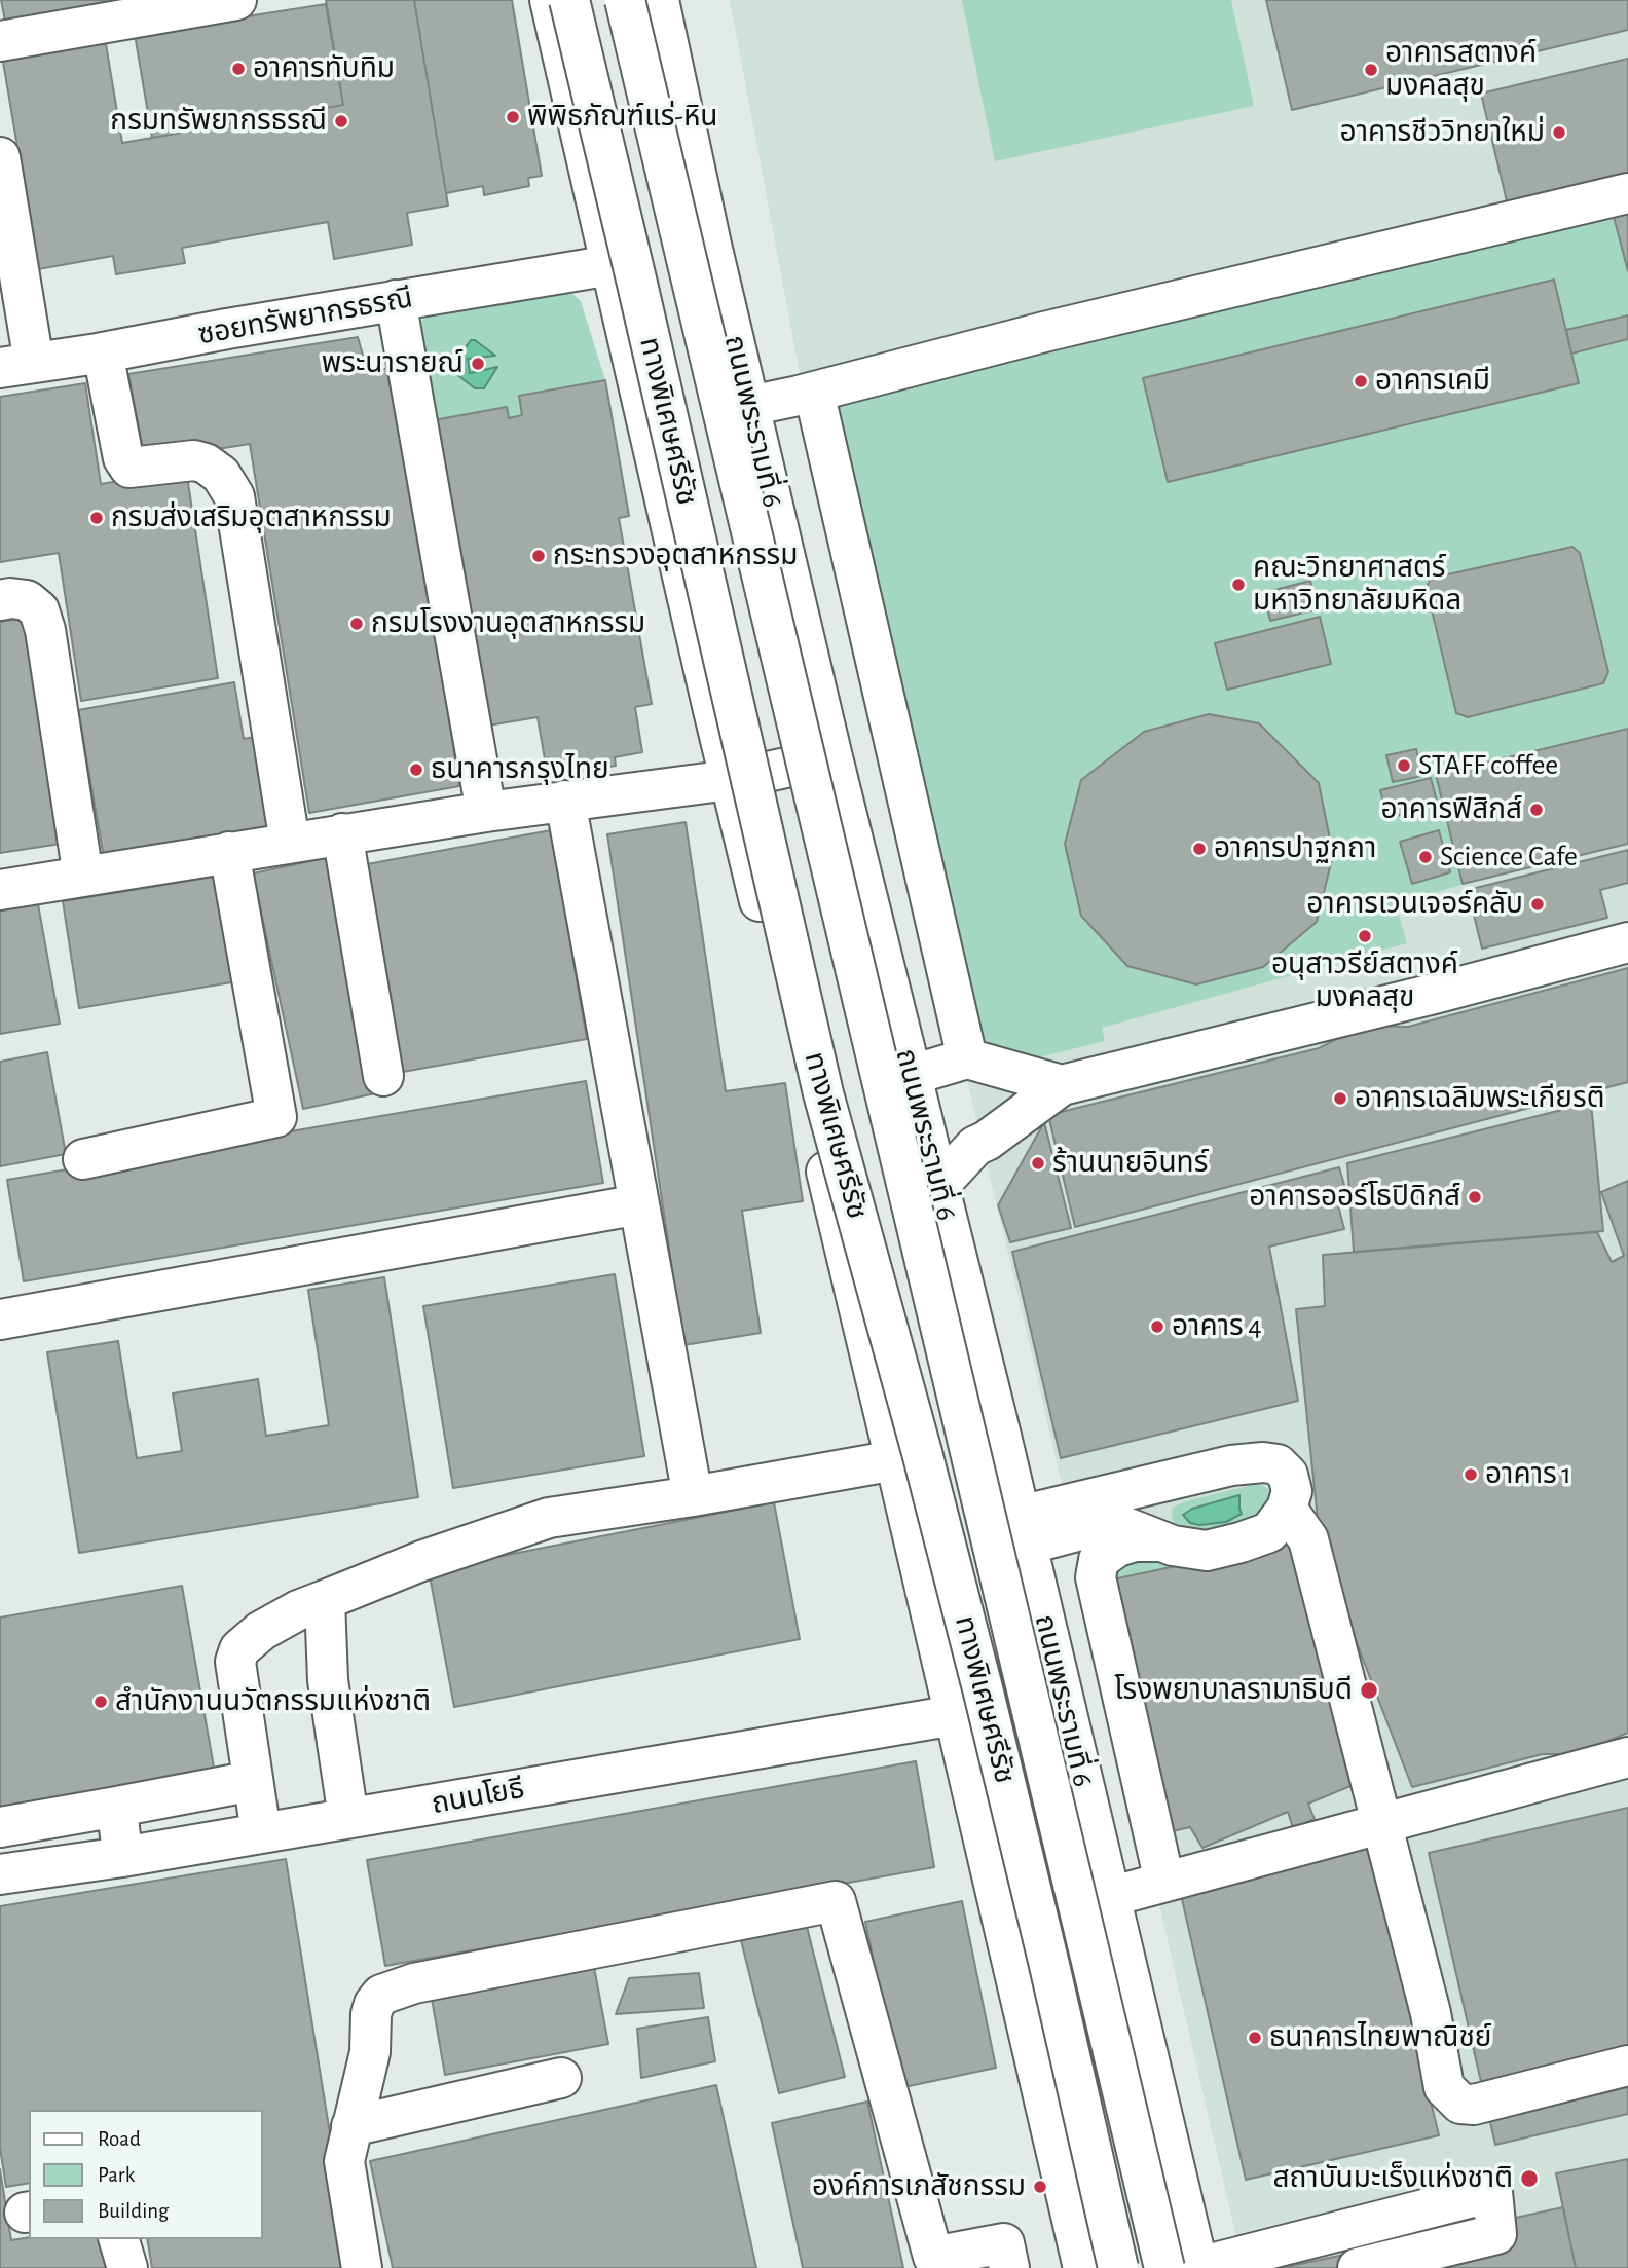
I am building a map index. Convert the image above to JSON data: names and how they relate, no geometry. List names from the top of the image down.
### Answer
{
  "streets": {
    "main road": [
      "ซอยทรัพยากรธรณี",
      "ทางพิเศษศรีรัช",
      "ถนนพระรามที่ 6",
      "ถนนโยธี"
    ]
  },
  "places": [
    "อาคารทับทิม",
    "อาคารสตางค์ มงคลสุข",
    "พิพิธภัณฑ์แร่-หิน",
    "กรมทรัพยากรธรณี",
    "อาคารชีววิทยาใหม่",
    "พระนารายณ์",
    "อาคารเคมี",
    "กรมส่งเสริมอุตสาหกรรม",
    "กระทรวงอุตสาหกรรม",
    "คณะวิทยาศาสตร์ มหาวิทยาลัยมหิดล",
    "กรมโรงงานอุตสาหกรรม",
    "STAFF coffee",
    "ธนาคารกรุงไทย",
    "อาคารฟิสิกส์",
    "อาคารปาฐกถา",
    "Science Cafe",
    "อาคารเวนเจอร์คลับ",
    "อนุสาวรีย์สตางค์ มงคลสุข",
    "อาคารเฉลิมพระเกียรติ",
    "ร้านนายอินทร์",
    "อาคารออร์โธปิดิกส์",
    "อาคาร 4",
    "อาคาร 1",
    "โรงพยาบาลรามาธิบดี",
    "สำนักงานนวัตกรรมแห่งชาติ",
    "ธนาคารไทยพาณิชย์",
    "สถาบันมะเร็งแห่งชาติ",
    "องค์การเภสัชกรรม"
  ],
  "legend": ["Road", "Park", "Building"]
}
